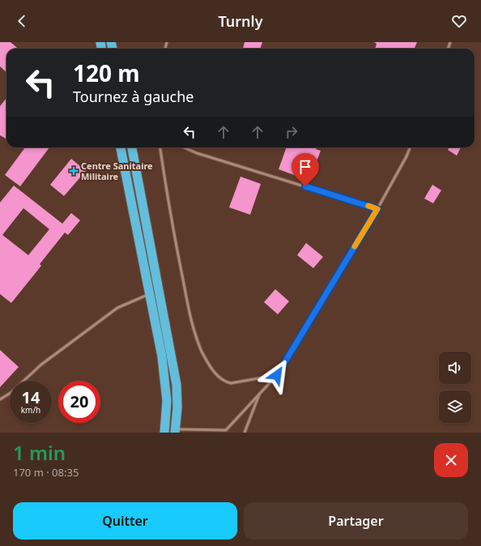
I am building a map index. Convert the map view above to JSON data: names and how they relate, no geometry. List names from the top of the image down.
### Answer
{
  "places": {
    "health": ["Centre Sanitaire Militaire"]
  },
  "page": {
    "header": "Turnly",
    "turn": ["120 m", "Tournez à gauche"],
    "speed": "14 km/h",
    "limit": "20",
    "heading": ["1 min", "170 m · 08:35"],
    "buttons": ["Quitter", "Partager"]
  }
}
